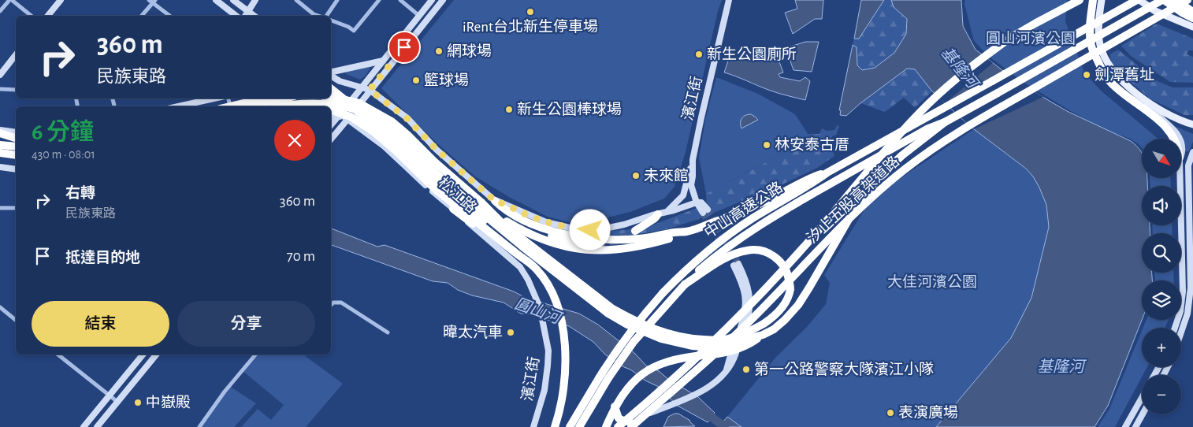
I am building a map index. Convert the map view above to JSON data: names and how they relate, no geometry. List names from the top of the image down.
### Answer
{
  "streets": {
    "highway": ["汐止五股高架道路", "中山高速公路"],
    "main road": ["濱江街", "松江路"]
  },
  "crossings": [
    ["濱江街", "松江路"]
  ],
  "water": ["基隆河", "圓山河"],
  "parks": ["圓山河濱公園", "大佳河濱公園"],
  "places": [
    "iRent台北新生停車場",
    "網球場",
    "新生公園廁所",
    "劍潭舊址",
    "籃球場",
    "新生公園棒球場",
    "林安泰古厝",
    "未來館",
    "暐太汽車",
    "第一公路警察大隊濱江小隊",
    "中嶽殿",
    "表演廣場"
  ],
  "north": "bottom right",
  "page": {
    "turn": ["360 m", "民族東路"],
    "heading": ["6 分鐘", "430 m · 08:01"],
    "map_buttons": ["+", "−"],
    "list": [
      {
        "name": "右轉",
        "note": "民族東路",
        "value": "360 m"
      },
      {
        "name": "抵達目的地",
        "value": "70 m"
      }
    ],
    "buttons": ["結束", "分享"]
  }
}
